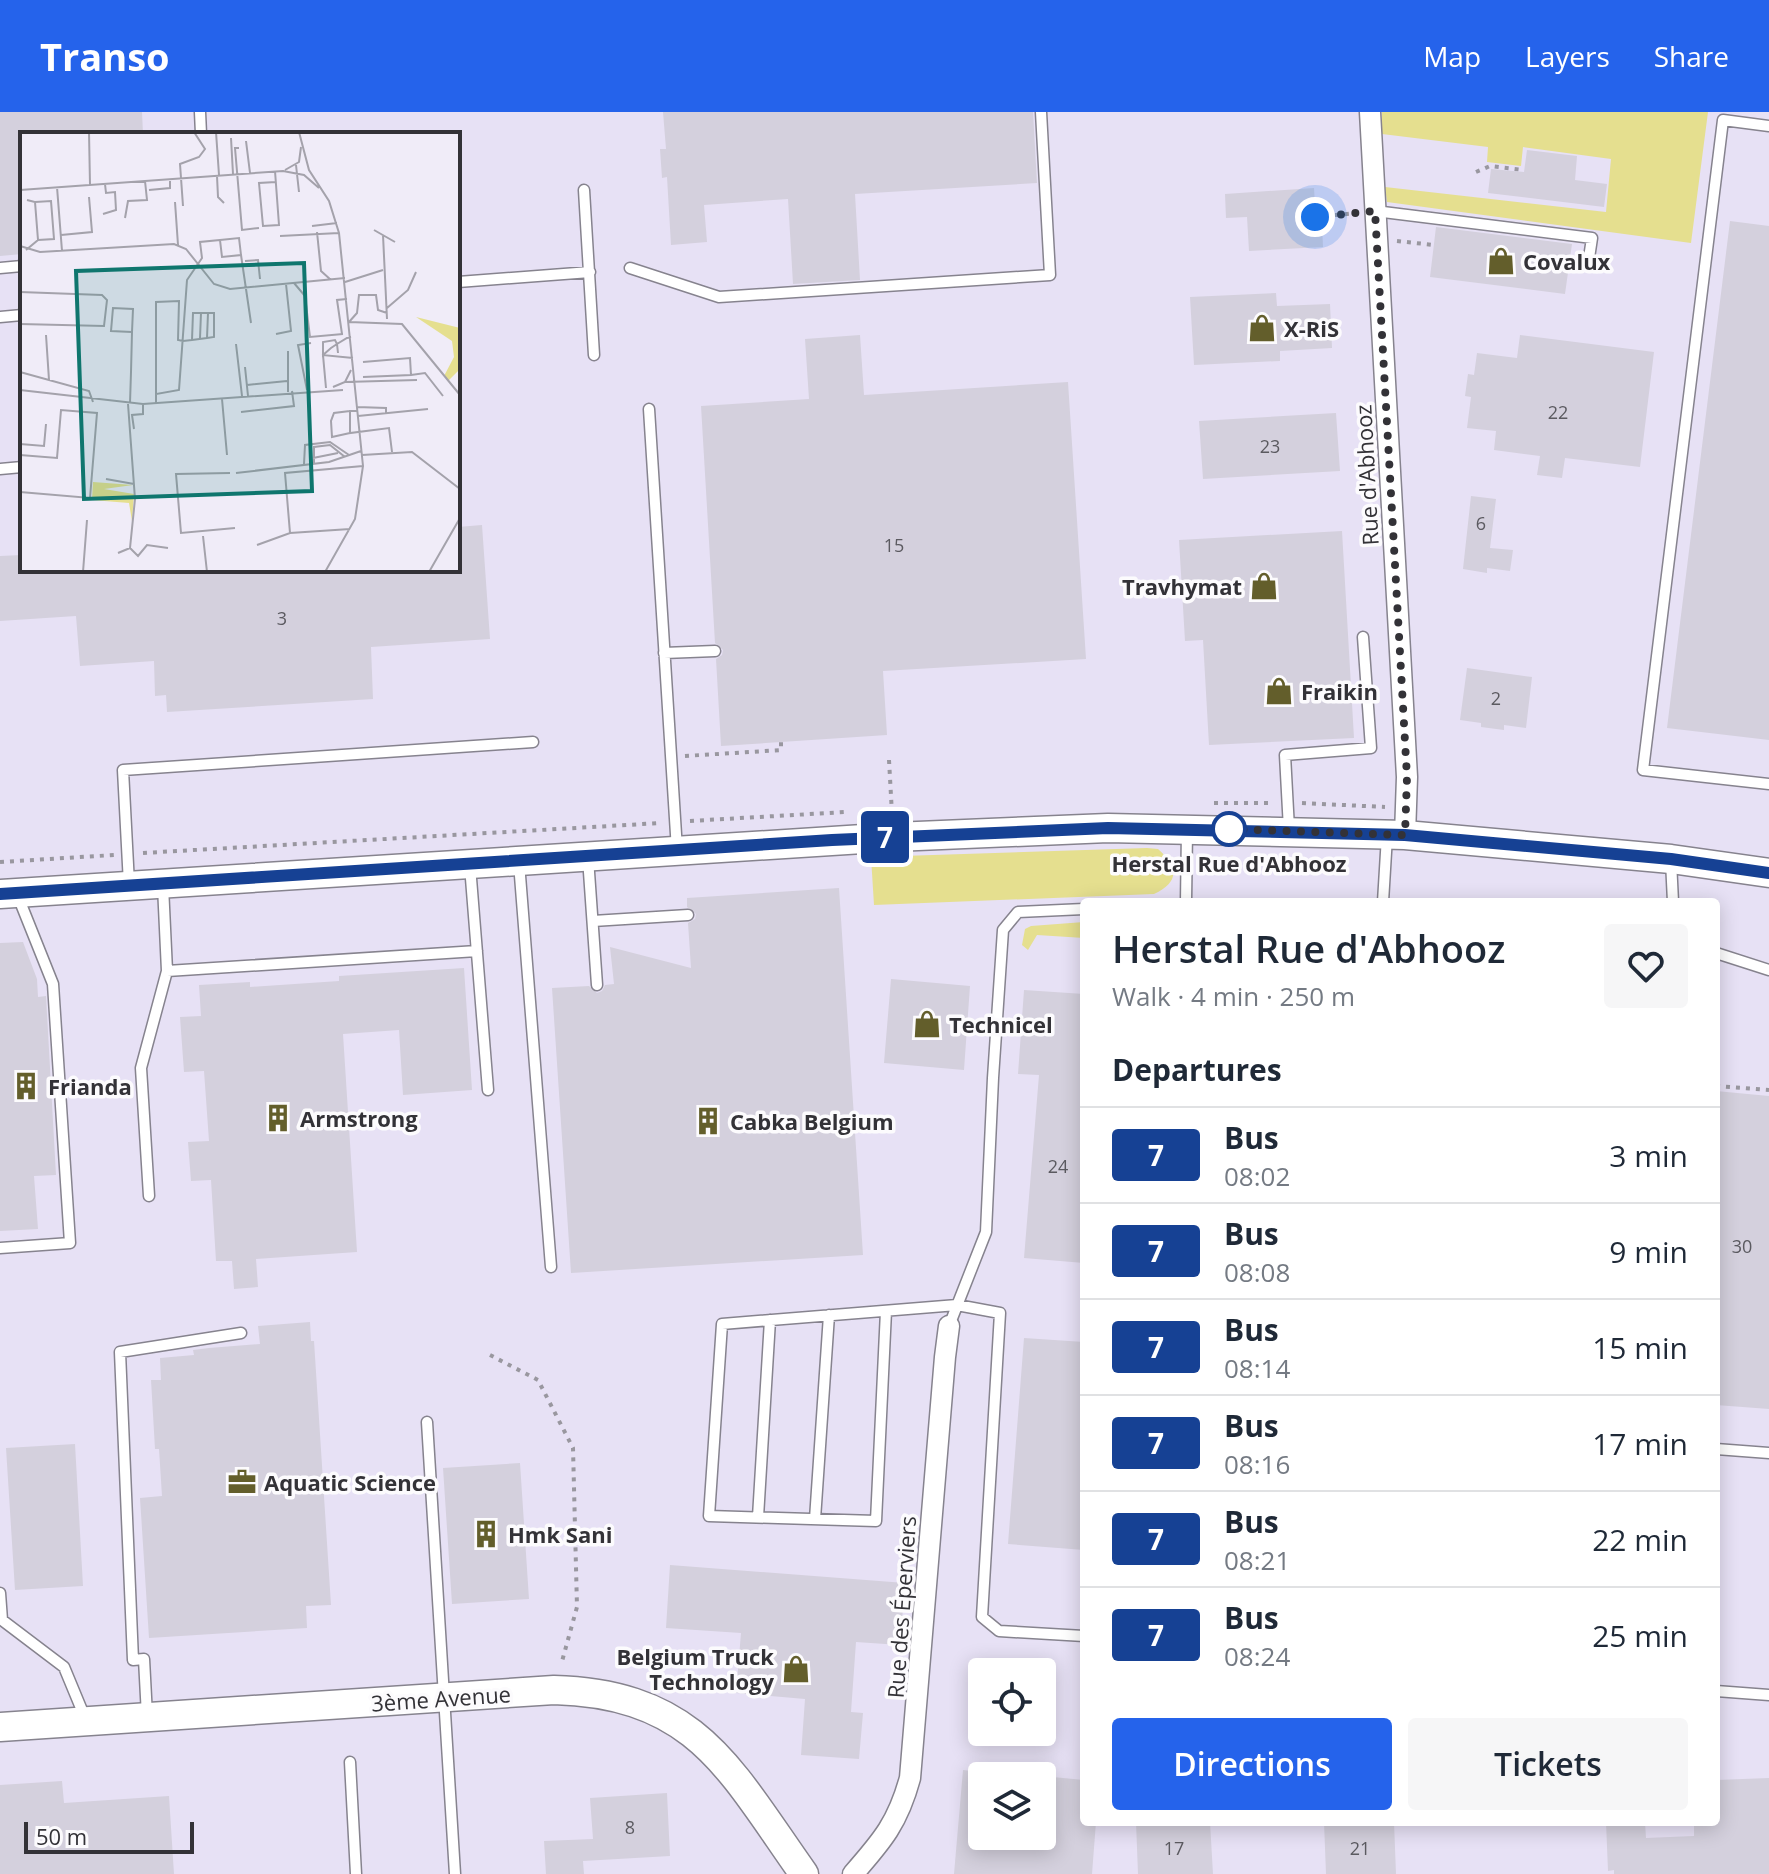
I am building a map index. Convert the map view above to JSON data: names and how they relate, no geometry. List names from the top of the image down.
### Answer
{
  "streets": {
    "street": ["Rue d'Abhooz", "Rue des Éperviers", "3ème Avenue"]
  },
  "places": {
    "shop": [
      "Covalux",
      "X-RiS",
      "Travhymat",
      "Fraikin",
      "Technicel",
      "Belgium Truck Technology"
    ],
    "other": ["Herstal Rue d'Abhooz"],
    "building": [
      "Frianda",
      "Armstrong",
      "Cabka Belgium",
      "Hmk Sani"
    ],
    "office": ["Aquatic Science"]
  },
  "lines": ["bus line 7"],
  "house_numbers": [
    "22",
    "23",
    "6",
    "15",
    "3",
    "2",
    "24",
    "30",
    "8",
    "17",
    "21"
  ],
  "scale_bar": "50 m",
  "page": {
    "header": "Transo",
    "nav": ["Map", "Layers", "Share"],
    "on_map": "7",
    "heading": [
      ["Herstal Rue d'Abhooz", "Walk · 4 min · 250 m"],
      "Departures"
    ],
    "list": [
      {
        "mark": "7",
        "name": "Bus",
        "note": "08:02",
        "value": "3 min"
      },
      {
        "mark": "7",
        "name": "Bus",
        "note": "08:08",
        "value": "9 min"
      },
      {
        "mark": "7",
        "name": "Bus",
        "note": "08:14",
        "value": "15 min"
      },
      {
        "mark": "7",
        "name": "Bus",
        "note": "08:16",
        "value": "17 min"
      },
      {
        "mark": "7",
        "name": "Bus",
        "note": "08:21",
        "value": "22 min"
      },
      {
        "mark": "7",
        "name": "Bus",
        "note": "08:24",
        "value": "25 min"
      }
    ],
    "buttons": ["Directions", "Tickets"],
    "scale": "50 m"
  }
}
